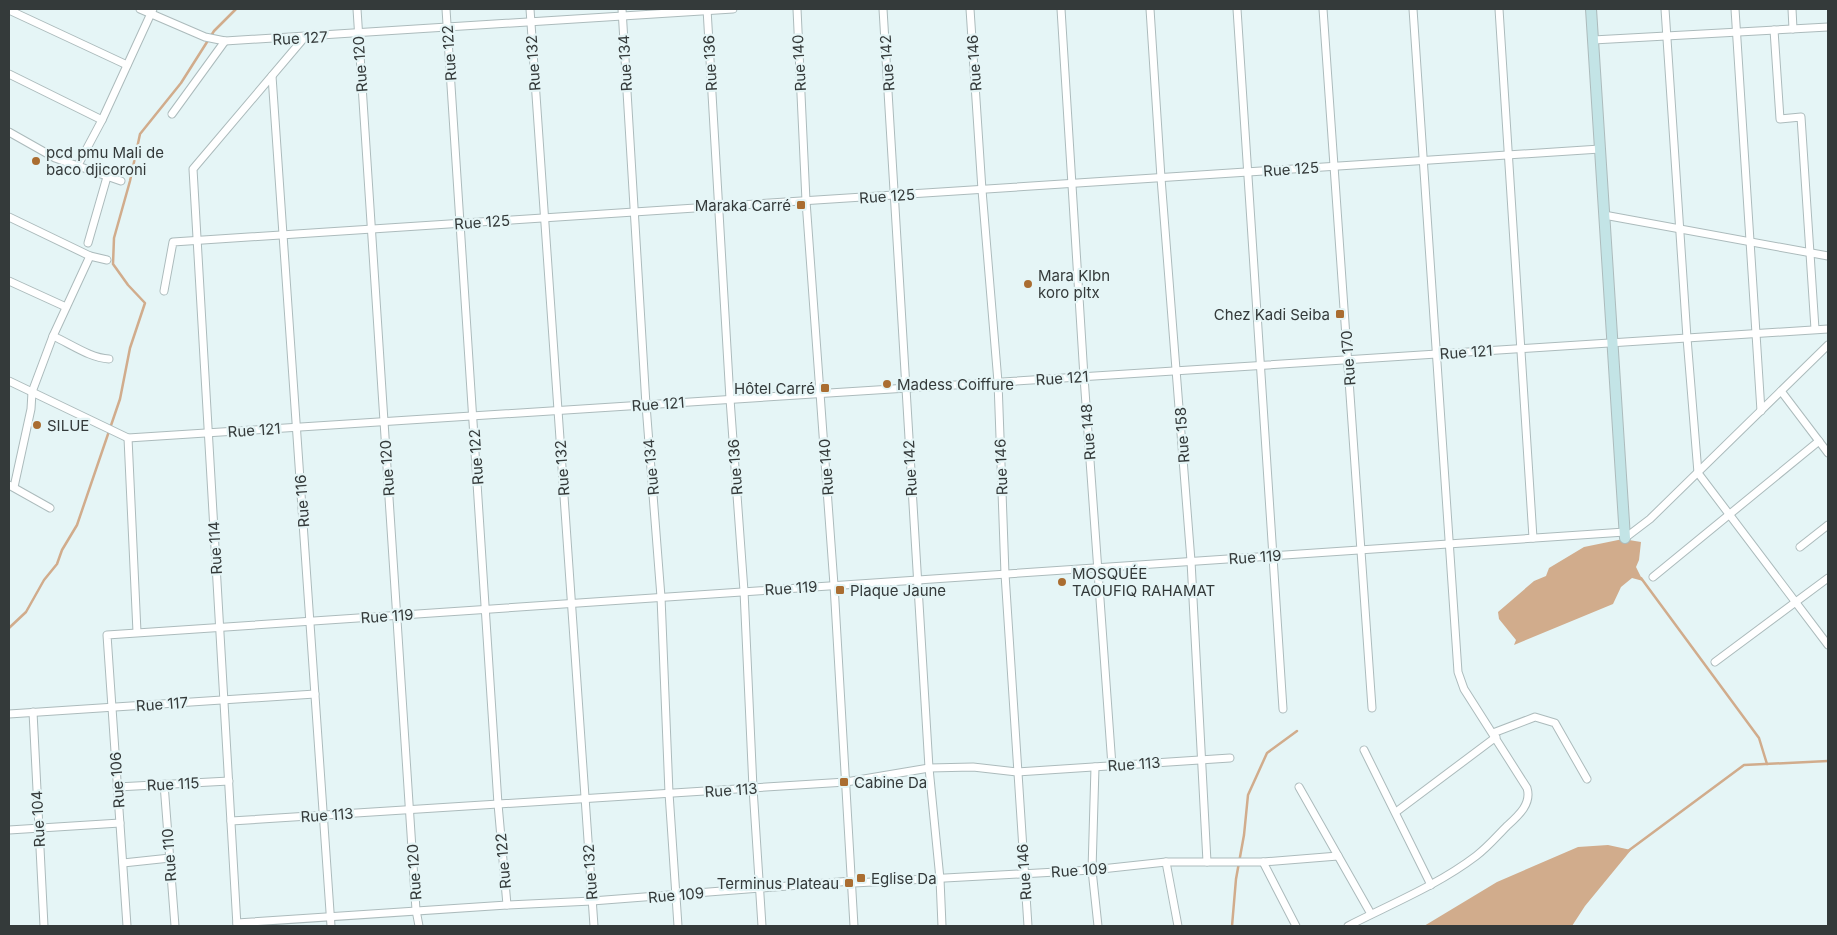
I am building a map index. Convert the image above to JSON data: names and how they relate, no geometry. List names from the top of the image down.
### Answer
{
  "streets": {
    "street": [
      "Rue 127",
      "Rue 122",
      "Rue 132",
      "Rue 134",
      "Rue 136",
      "Rue 140",
      "Rue 142",
      "Rue 146",
      "Rue 120",
      "Rue 125",
      "Rue 121",
      "Rue 170",
      "Rue 148",
      "Rue 158",
      "Rue 116",
      "Rue 114",
      "Rue 119",
      "Rue 117",
      "Rue 113",
      "Rue 106",
      "Rue 115",
      "Rue 104",
      "Rue 110",
      "Rue 109"
    ]
  },
  "crossings": [
    ["Rue 127", "Rue 122"],
    ["Rue 127", "Rue 132"],
    ["Rue 127", "Rue 134"],
    ["Rue 127", "Rue 136"],
    ["Rue 127", "Rue 120"],
    ["Rue 122", "Rue 125"],
    ["Rue 122", "Rue 121"],
    ["Rue 122", "Rue 119"],
    ["Rue 122", "Rue 113"],
    ["Rue 122", "Rue 109"],
    ["Rue 132", "Rue 125"],
    ["Rue 132", "Rue 121"],
    ["Rue 132", "Rue 119"],
    ["Rue 132", "Rue 113"],
    ["Rue 132", "Rue 109"],
    ["Rue 134", "Rue 125"],
    ["Rue 134", "Rue 121"],
    ["Rue 134", "Rue 119"],
    ["Rue 134", "Rue 113"],
    ["Rue 134", "Rue 109"],
    ["Rue 136", "Rue 125"],
    ["Rue 136", "Rue 121"],
    ["Rue 136", "Rue 119"],
    ["Rue 136", "Rue 113"],
    ["Rue 136", "Rue 109"],
    ["Rue 140", "Rue 125"],
    ["Rue 140", "Rue 121"],
    ["Rue 140", "Rue 119"],
    ["Rue 140", "Rue 113"],
    ["Rue 140", "Rue 109"],
    ["Rue 142", "Rue 125"],
    ["Rue 142", "Rue 121"],
    ["Rue 142", "Rue 119"],
    ["Rue 142", "Rue 113"],
    ["Rue 142", "Rue 109"],
    ["Rue 146", "Rue 125"],
    ["Rue 146", "Rue 121"],
    ["Rue 146", "Rue 119"],
    ["Rue 146", "Rue 113"],
    ["Rue 146", "Rue 109"],
    ["Rue 120", "Rue 125"],
    ["Rue 120", "Rue 121"],
    ["Rue 120", "Rue 119"],
    ["Rue 120", "Rue 113"],
    ["Rue 120", "Rue 109"],
    ["Rue 125", "Rue 170"],
    ["Rue 125", "Rue 148"],
    ["Rue 125", "Rue 158"],
    ["Rue 125", "Rue 116"],
    ["Rue 125", "Rue 114"],
    ["Rue 121", "Rue 170"],
    ["Rue 121", "Rue 148"],
    ["Rue 121", "Rue 158"],
    ["Rue 121", "Rue 116"],
    ["Rue 121", "Rue 114"],
    ["Rue 170", "Rue 119"],
    ["Rue 148", "Rue 119"],
    ["Rue 148", "Rue 113"],
    ["Rue 158", "Rue 119"],
    ["Rue 158", "Rue 113"],
    ["Rue 158", "Rue 109"],
    ["Rue 116", "Rue 114"],
    ["Rue 116", "Rue 119"],
    ["Rue 116", "Rue 117"],
    ["Rue 116", "Rue 113"],
    ["Rue 116", "Rue 109"],
    ["Rue 114", "Rue 119"],
    ["Rue 114", "Rue 117"],
    ["Rue 114", "Rue 113"],
    ["Rue 114", "Rue 115"],
    ["Rue 114", "Rue 109"],
    ["Rue 119", "Rue 106"],
    ["Rue 117", "Rue 106"],
    ["Rue 117", "Rue 104"],
    ["Rue 106", "Rue 115"],
    ["Rue 115", "Rue 110"]
  ],
  "places": {
    "other": [
      "pcd pmu Mali de baco djicoroni",
      "Mara Klbn koro pltx",
      "Madess Coiffure",
      "SILUE",
      "MOSQUÉE TAOUFIQ RAHAMAT"
    ],
    "transit": [
      "Maraka Carré",
      "Chez Kadi Seiba",
      "Hôtel Carré",
      "Plaque Jaune",
      "Cabine Da",
      "Eglise Da",
      "Terminus Plateau"
    ]
  }
}
